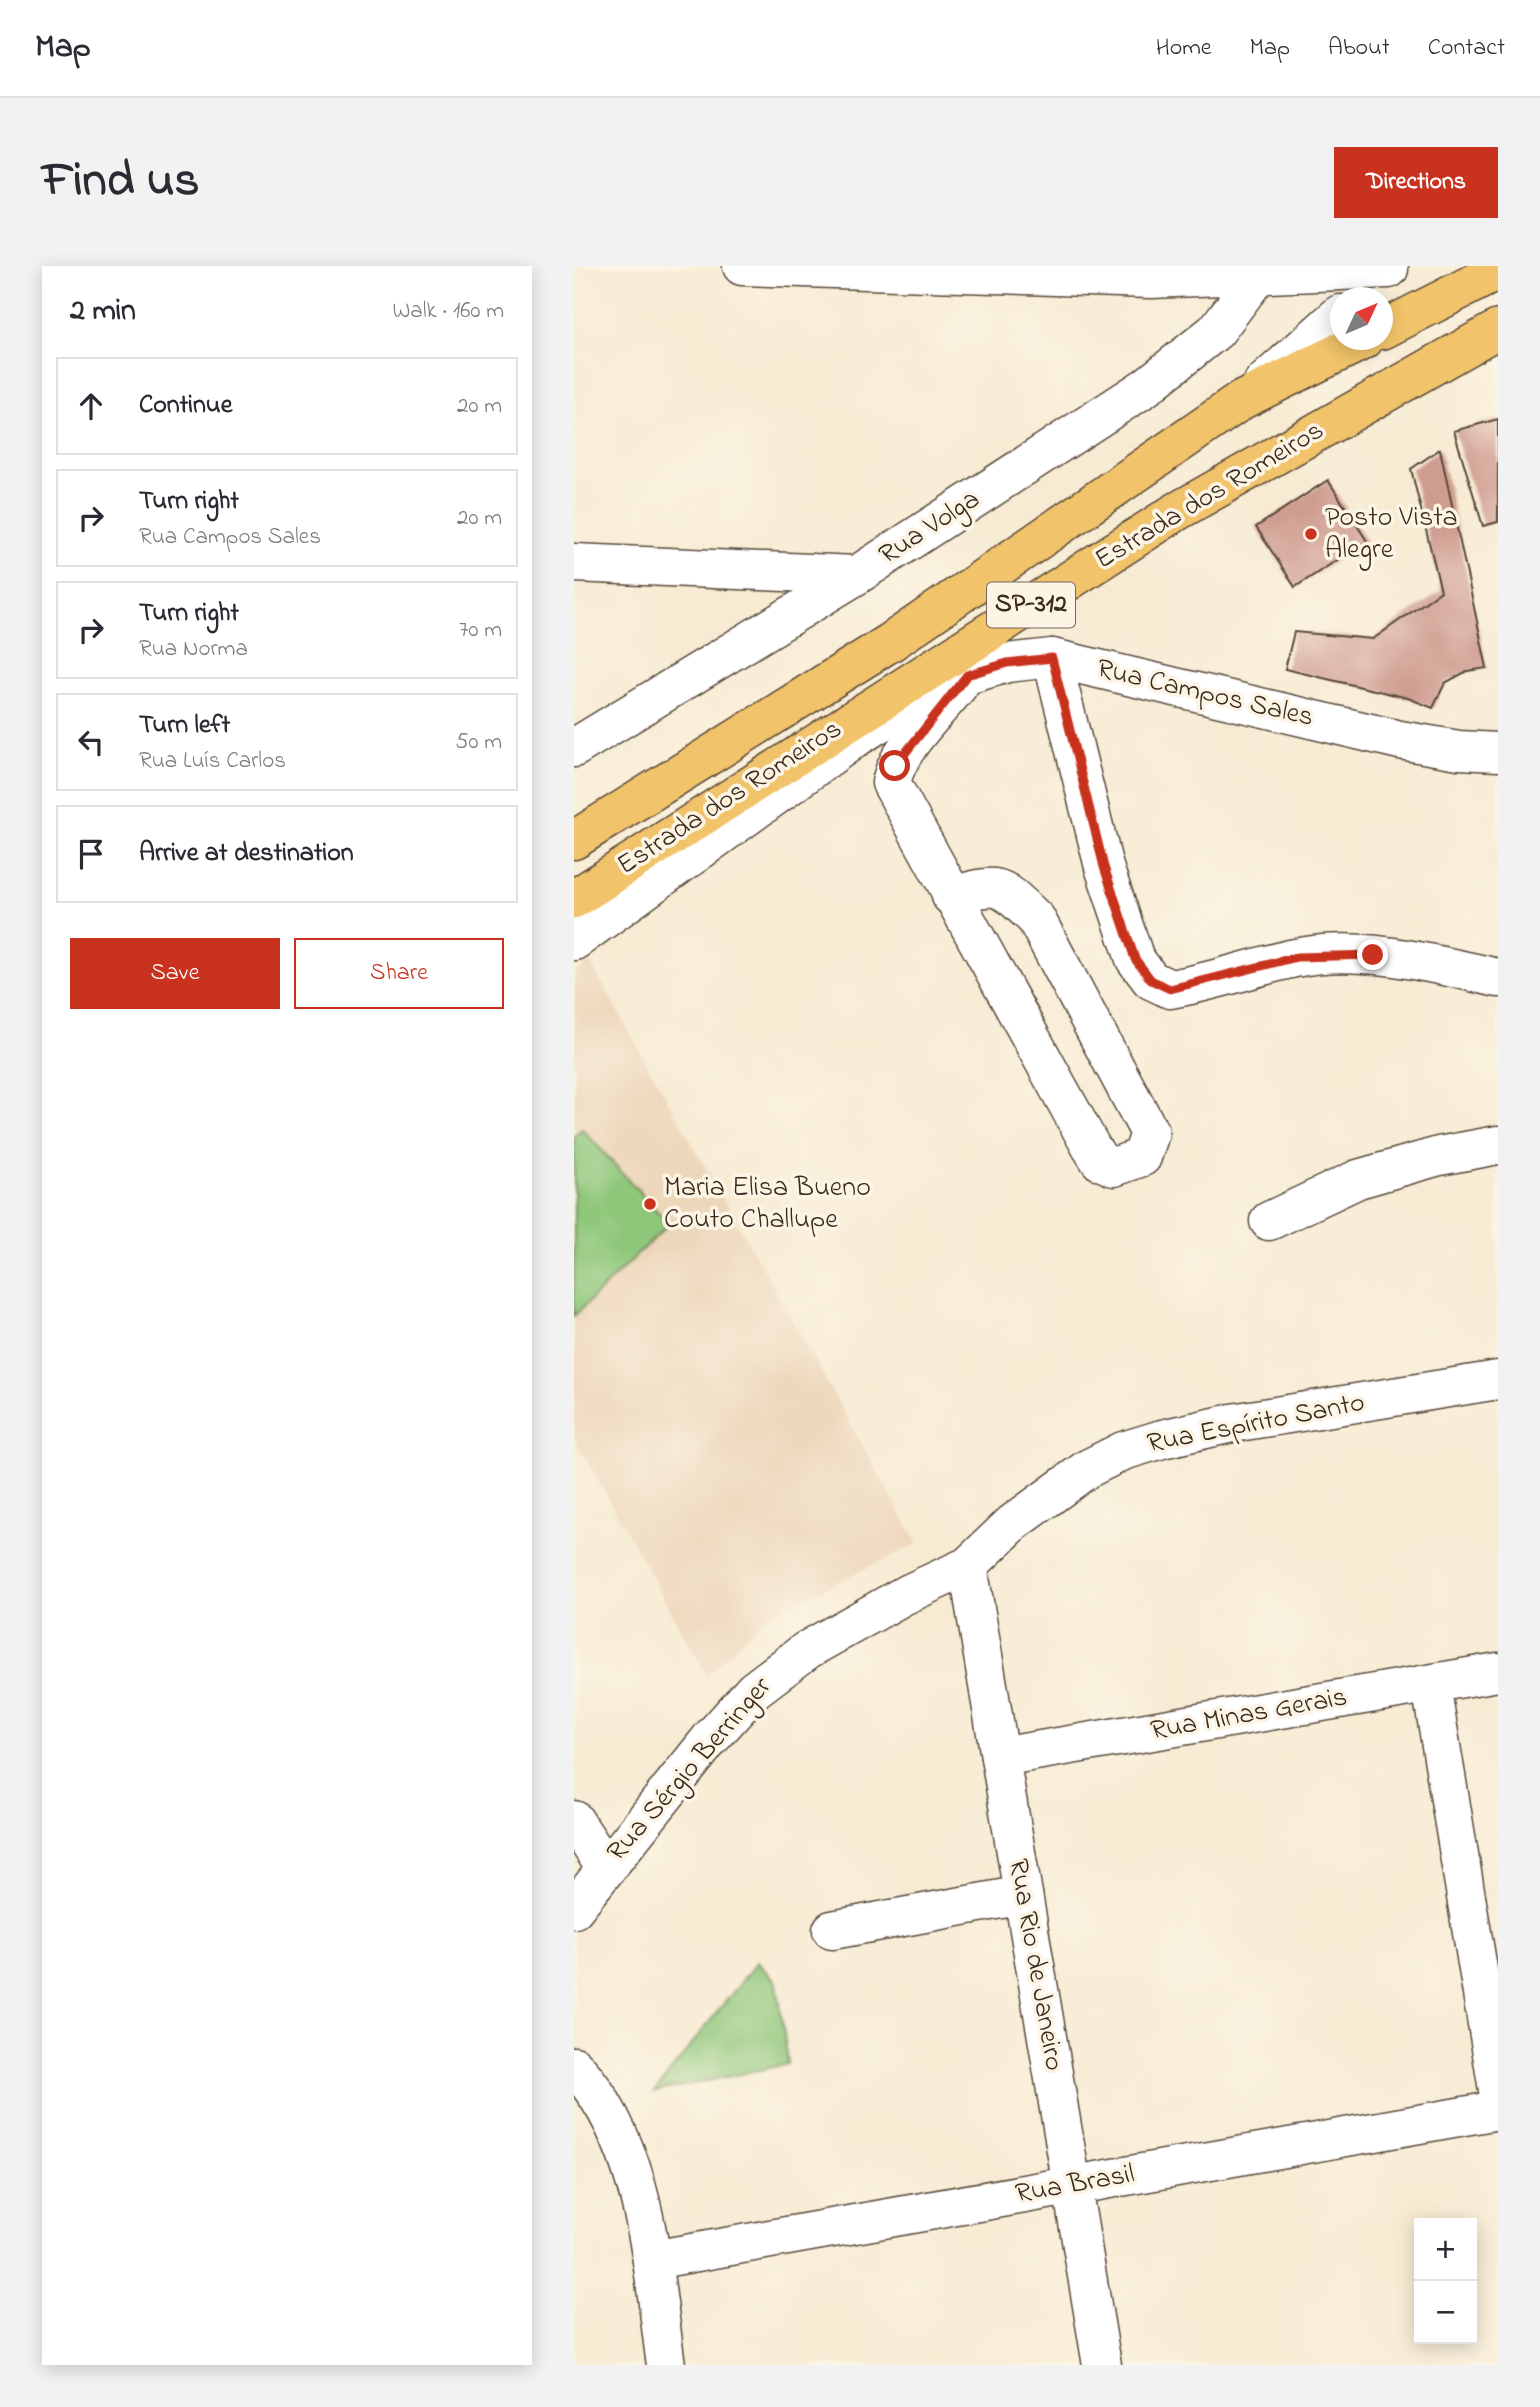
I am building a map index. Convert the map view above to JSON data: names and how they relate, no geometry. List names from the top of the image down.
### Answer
{
  "streets": {
    "main road": ["Estrada dos Romeiros", "SP-312"],
    "street": [
      "Rua Volga",
      "Rua Campos Sales",
      "Rua Espírito Santo",
      "Rua Minas Gerais",
      "Rua Sérgio Berringer",
      "Rua Rio de Janeiro",
      "Rua Brasil"
    ]
  },
  "crossings": [
    ["Rua Espírito Santo", "Rua Sérgio Berringer"],
    ["Rua Espírito Santo", "Rua Rio de Janeiro"],
    ["Rua Minas Gerais", "Rua Rio de Janeiro"],
    ["Rua Sérgio Berringer", "Rua Rio de Janeiro"],
    ["Rua Rio de Janeiro", "Rua Brasil"]
  ],
  "places": ["Posto Vista Alegre", "Maria Elisa Bueno Couto Challupe"],
  "north": "top right",
  "page": {
    "header": "Map",
    "nav": [
      "Home",
      "Map",
      "About",
      "Contact"
    ],
    "title": "Find us",
    "buttons": [
      "Directions",
      ["Save", "Share"]
    ],
    "heading": ["2 min", "Walk · 160 m"],
    "list": [
      ["Continue", "20 m"],
      ["Turn right", "Rua Campos Sales", "20 m"],
      ["Turn right", "Rua Norma", "70 m"],
      ["Turn left", "Rua Luís Carlos", "50 m"],
      "Arrive at destination"
    ],
    "map_buttons": ["+", "−"]
  }
}
